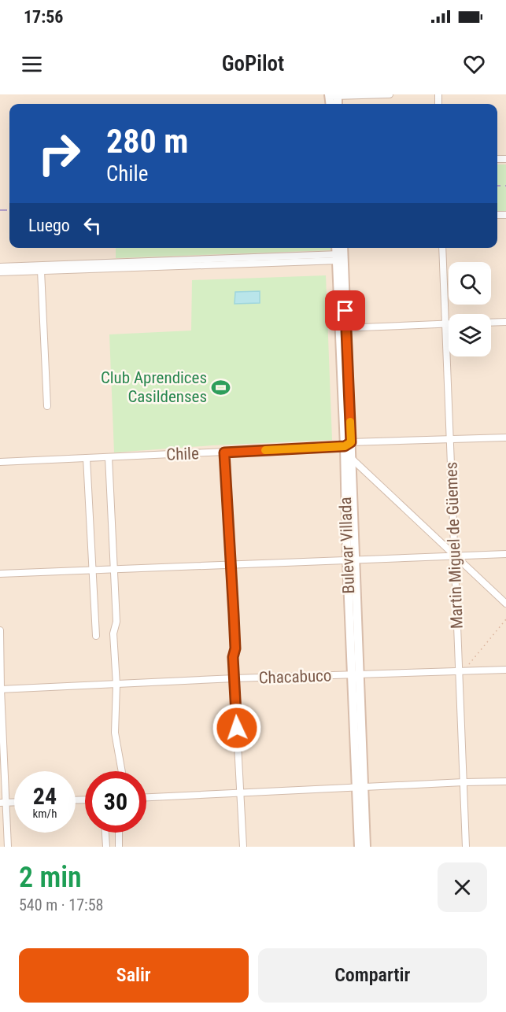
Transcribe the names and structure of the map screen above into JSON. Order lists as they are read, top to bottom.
{
  "streets": {
    "main road": ["Bulevar Villada"],
    "street": ["Chile", "Martin Miguel de Güemes", "Chacabuco"]
  },
  "crossings": [
    ["Chile", "Bulevar Villada"],
    ["Chile", "Martin Miguel de Güemes"],
    ["Bulevar Villada", "Chacabuco"],
    ["Martin Miguel de Güemes", "Chacabuco"]
  ],
  "places": {
    "sports": ["Club Aprendices Casildenses"]
  },
  "page": {
    "status": "17:56",
    "header": "GoPilot",
    "turn": ["280 m", "Chile"],
    "then": "Luego",
    "speed": "24 km/h",
    "limit": "30",
    "heading": ["2 min", "540 m · 17:58"],
    "buttons": ["Salir", "Compartir"]
  }
}
